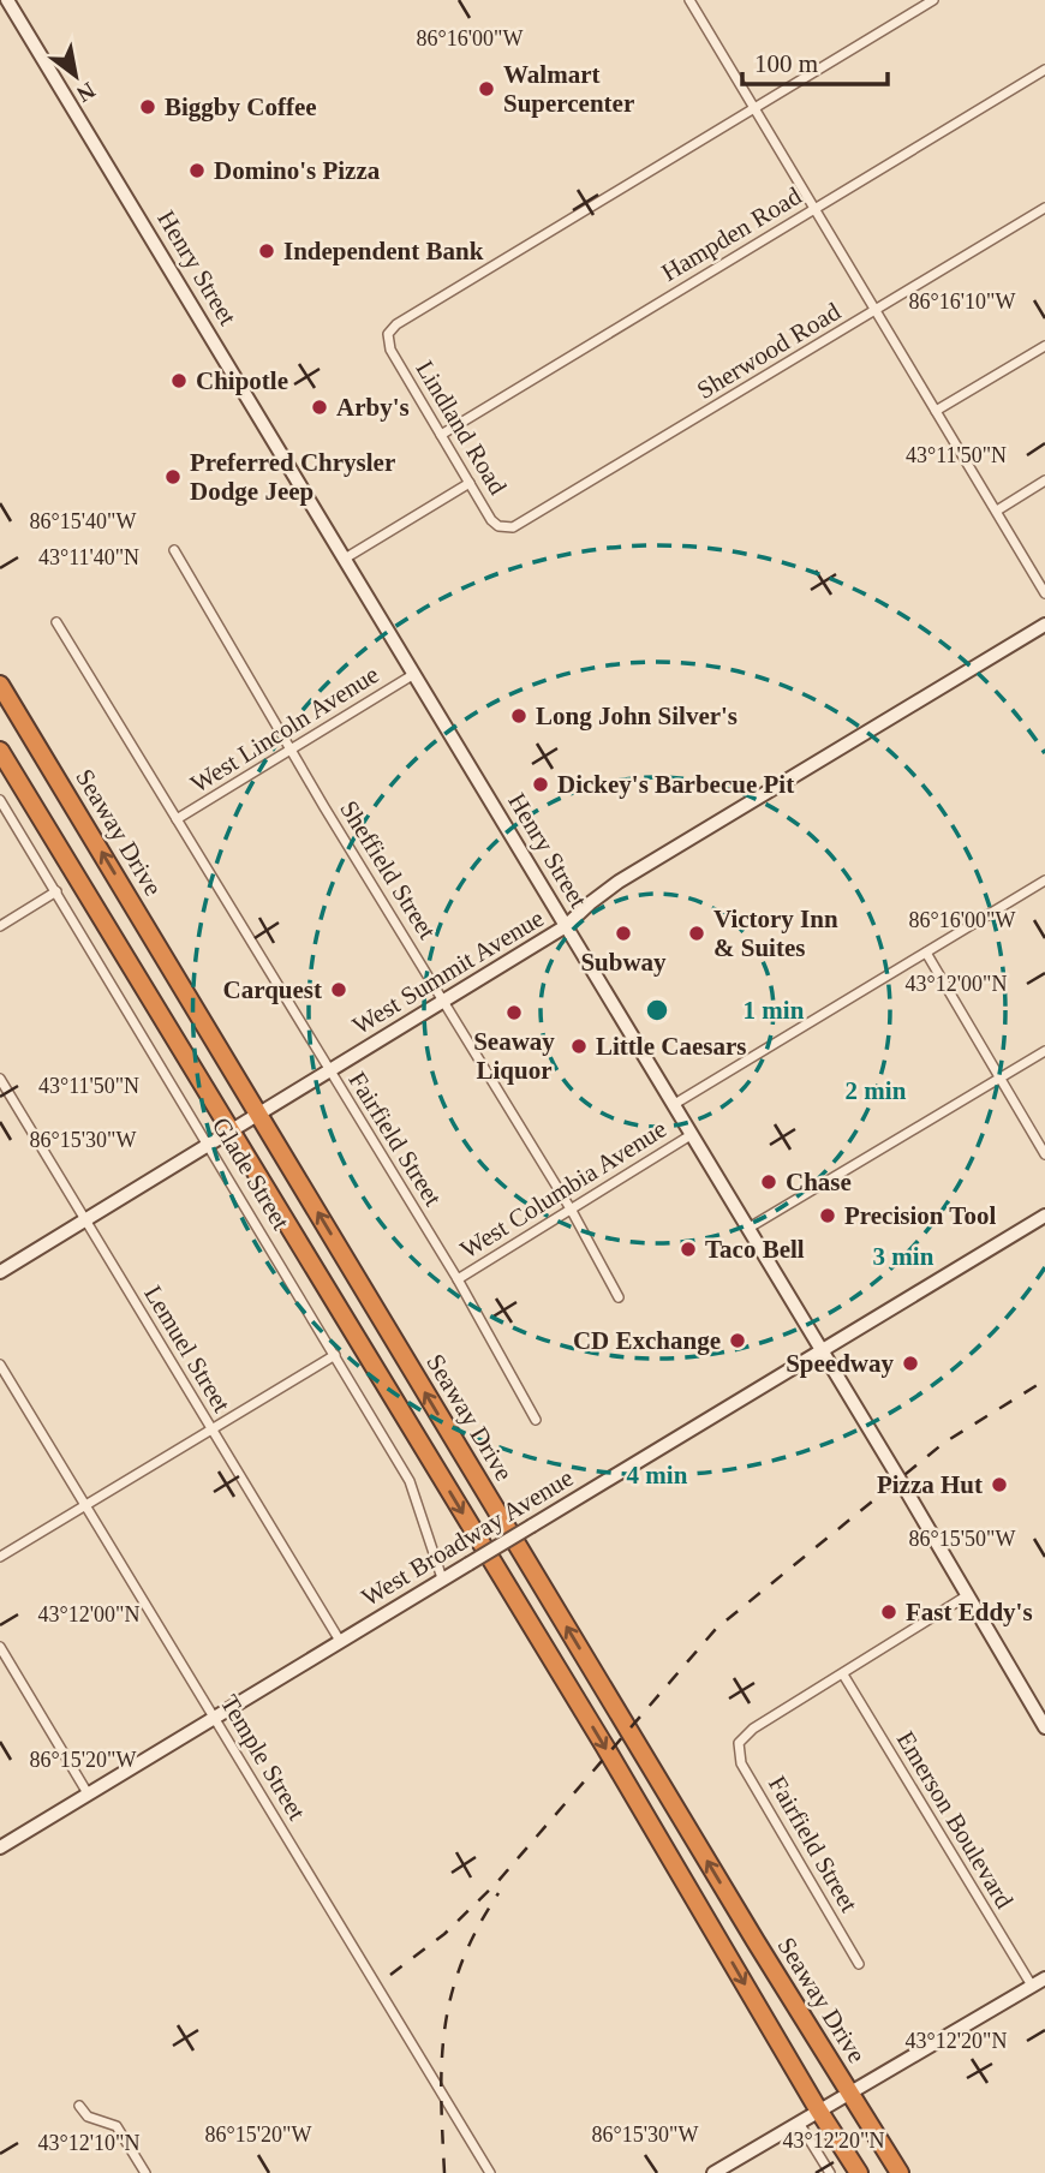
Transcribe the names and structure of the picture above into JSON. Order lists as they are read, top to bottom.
{
  "streets": {
    "highway": ["Seaway Drive"],
    "street": [
      "Hampden Road",
      "Henry Street",
      "Sherwood Road",
      "Lindland Road",
      "West Lincoln Avenue",
      "Sheffield Street",
      "West Summit Avenue",
      "Fairfield Street",
      "Glade Street",
      "West Columbia Avenue",
      "Lemuel Street",
      "West Broadway Avenue",
      "Temple Street",
      "Emerson Boulevard"
    ]
  },
  "crossings": [
    ["Hampden Road", "Lindland Road"],
    ["Henry Street", "West Lincoln Avenue"],
    ["Henry Street", "West Summit Avenue"],
    ["Henry Street", "West Columbia Avenue"],
    ["Henry Street", "West Broadway Avenue"],
    ["Sherwood Road", "Lindland Road"],
    ["West Lincoln Avenue", "Sheffield Street"],
    ["West Lincoln Avenue", "Fairfield Street"],
    ["Seaway Drive", "West Summit Avenue"],
    ["Sheffield Street", "West Summit Avenue"],
    ["Sheffield Street", "West Columbia Avenue"],
    ["West Summit Avenue", "Fairfield Street"],
    ["West Summit Avenue", "Glade Street"],
    ["West Summit Avenue", "Lemuel Street"],
    ["Fairfield Street", "West Columbia Avenue"],
    ["Fairfield Street", "Emerson Boulevard"],
    ["Glade Street", "West Broadway Avenue"],
    ["Lemuel Street", "West Broadway Avenue"],
    ["West Broadway Avenue", "Temple Street"]
  ],
  "places": [
    "Walmart Supercenter",
    "Biggby Coffee",
    "Domino's Pizza",
    "Independent Bank",
    "Chipotle",
    "Arby's",
    "Preferred Chrysler Dodge Jeep",
    "Long John Silver's",
    "Dickey's Barbecue Pit",
    "Subway",
    "Victory Inn & Suites",
    "Carquest",
    "Seaway Liquor",
    "Little Caesars",
    "Chase",
    "Precision Tool",
    "Taco Bell",
    "CD Exchange",
    "Speedway",
    "Pizza Hut",
    "Fast Eddy's"
  ],
  "scale_bar": "100 m",
  "north": "bottom right",
  "coordinates": [
    "86°16'00\"W",
    "86°16'10\"W",
    "43°11'50\"N",
    "86°15'40\"W",
    "43°11'40\"N",
    "43°12'00\"N",
    "86°15'30\"W",
    "86°15'50\"W",
    "86°15'20\"W",
    "43°12'20\"N",
    "43°12'10\"N"
  ],
  "rings": [
    "1 min",
    "2 min",
    "3 min",
    "4 min"
  ]
}
